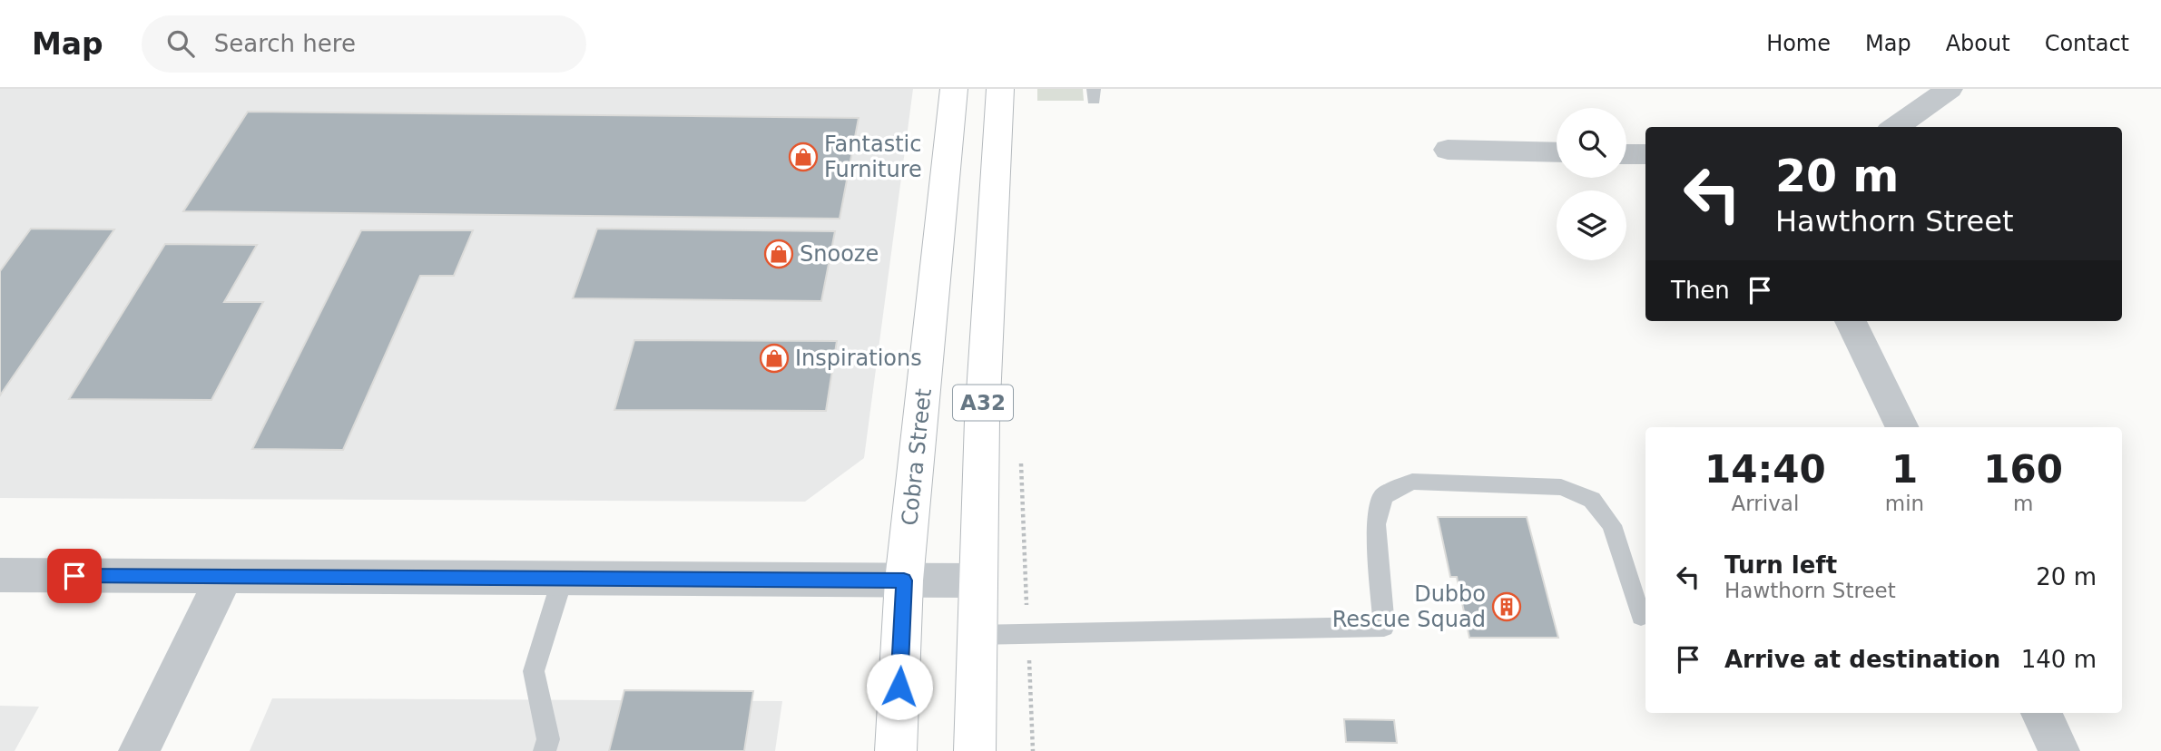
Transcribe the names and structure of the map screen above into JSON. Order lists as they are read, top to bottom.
{
  "streets": {
    "highway": ["A32", "Cobra Street"]
  },
  "places": {
    "shop": ["Fantastic Furniture", "Snooze", "Inspirations"],
    "building": ["Dubbo Rescue Squad"]
  },
  "page": {
    "header": "Map",
    "search": "Search here",
    "nav": [
      "Home",
      "Map",
      "About",
      "Contact"
    ],
    "turn": ["20 m", "Hawthorn Street"],
    "then": "Then",
    "eta": [
      "14:40",
      "Arrival",
      "1",
      "min",
      "160",
      "m"
    ],
    "list": [
      {
        "name": "Turn left",
        "note": "Hawthorn Street",
        "value": "20 m"
      },
      {
        "name": "Arrive at destination",
        "value": "140 m"
      }
    ]
  }
}
